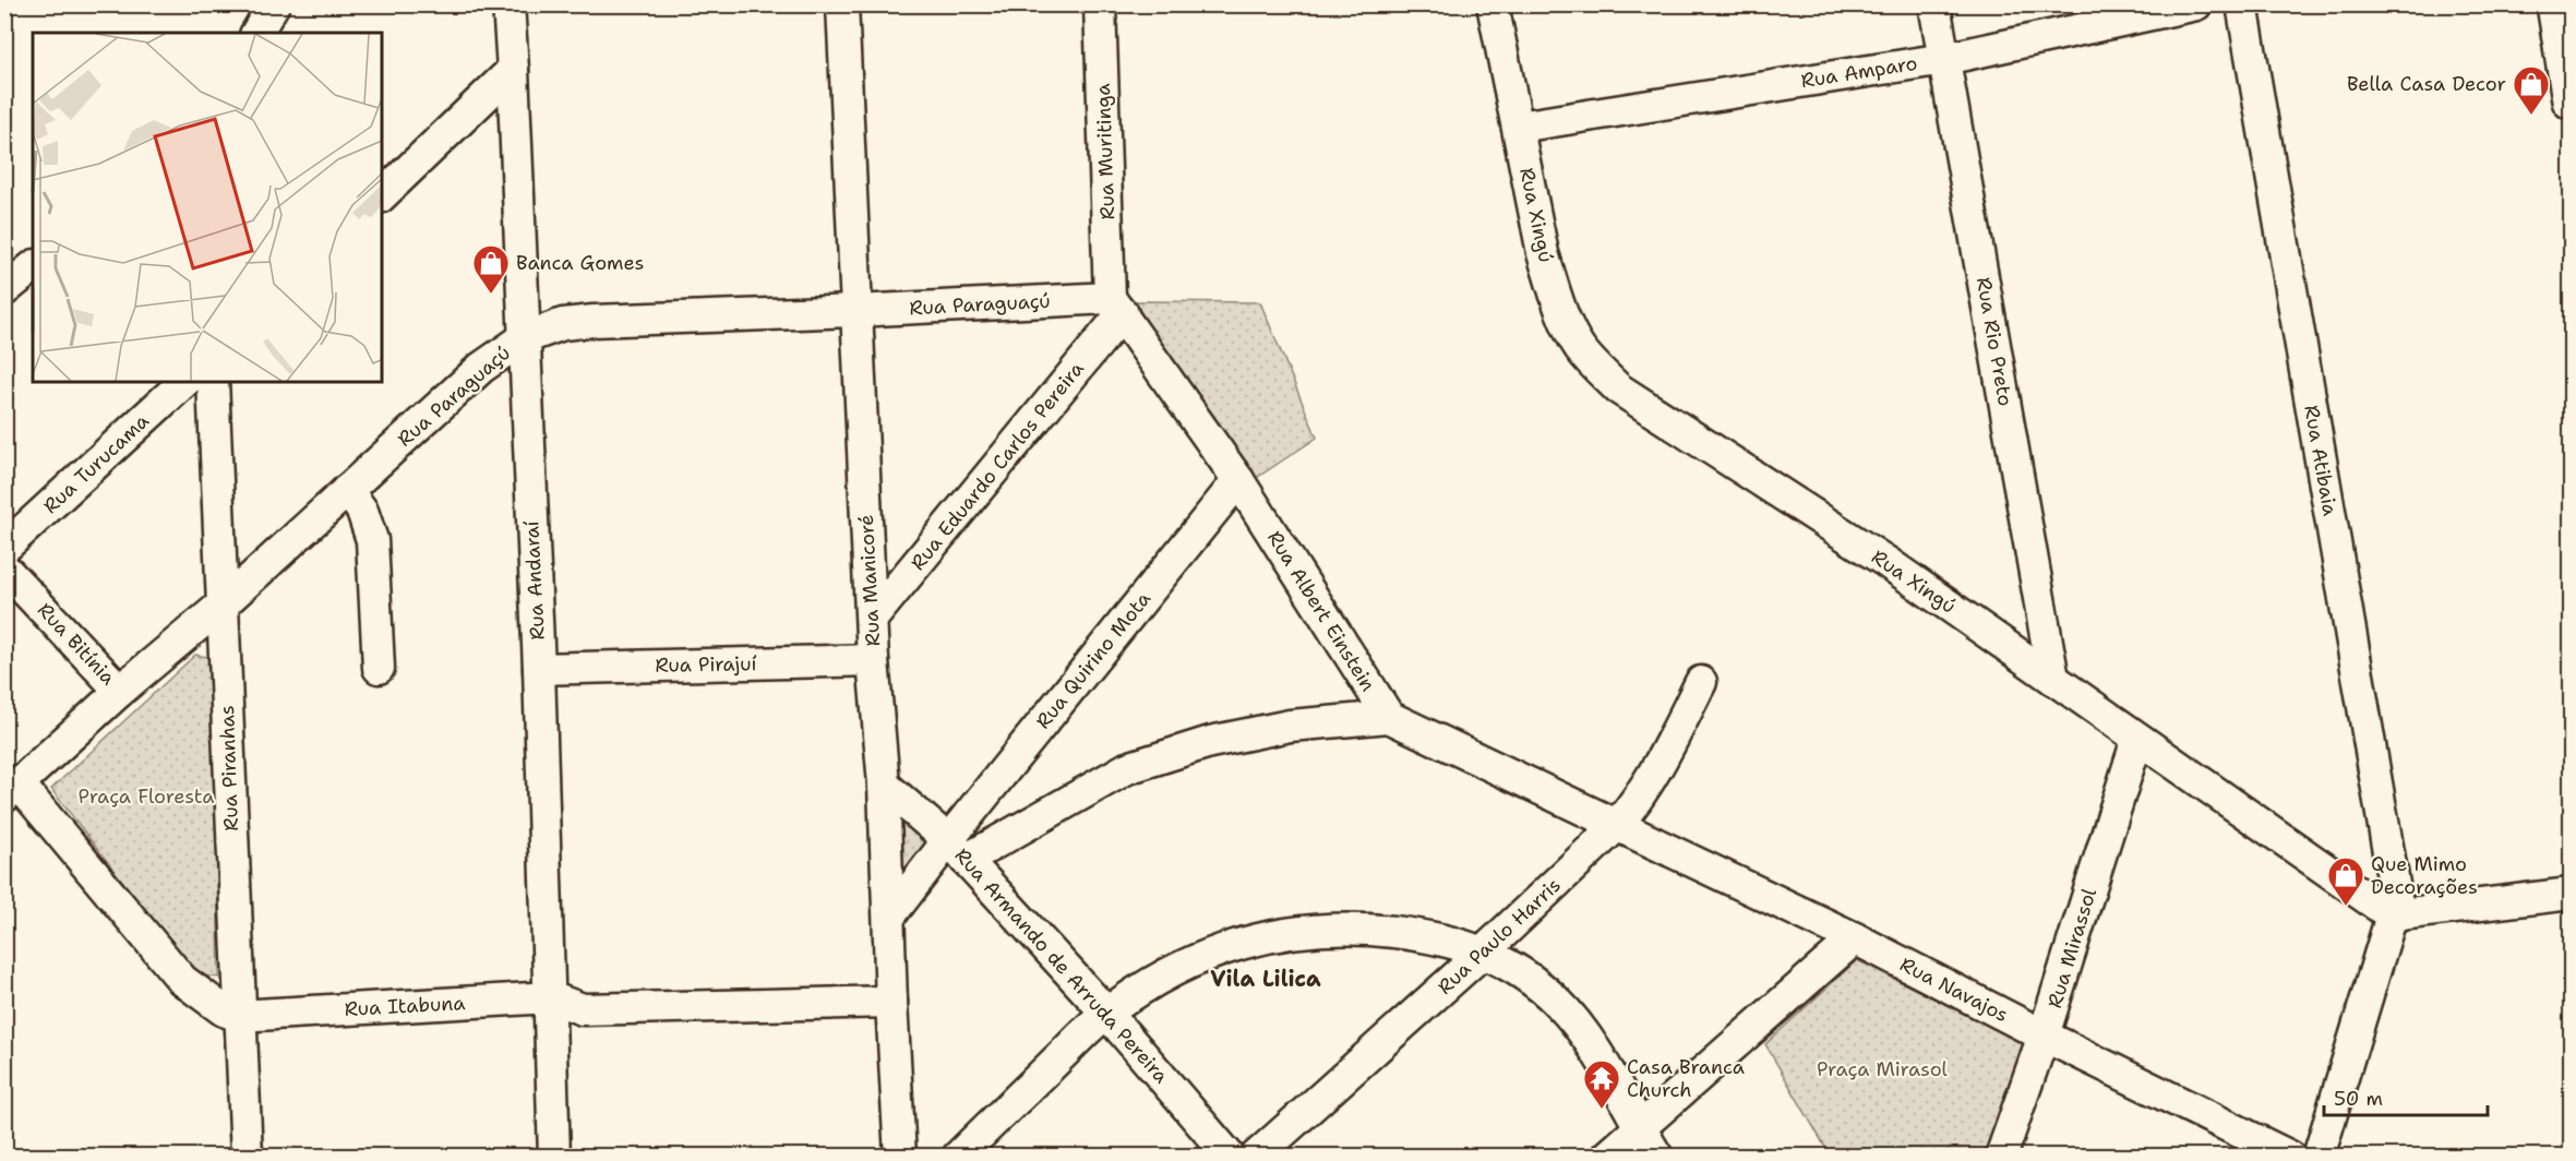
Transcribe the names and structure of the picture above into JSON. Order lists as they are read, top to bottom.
{
  "streets": {
    "street": [
      "Rua Amparo",
      "Rua Muritinga",
      "Rua Xingú",
      "Rua Paraguaçú",
      "Rua Rio Preto",
      "Rua Atibaia",
      "Rua Turucama",
      "Rua Eduardo Carlos Pereira",
      "Rua Andaraí",
      "Rua Manicoré",
      "Rua Albert Einstein",
      "Rua Bitínia",
      "Rua Quirino Mota",
      "Rua Pirajuí",
      "Rua Piranhas",
      "Rua Paulo Harris",
      "Rua Mirassol",
      "Rua Armando de Arruda Pereira",
      "Rua Navajos",
      "Rua Itabuna"
    ]
  },
  "crossings": [
    ["Rua Amparo", "Rua Xingú"],
    ["Rua Amparo", "Rua Rio Preto"],
    ["Rua Muritinga", "Rua Paraguaçú"],
    ["Rua Muritinga", "Rua Eduardo Carlos Pereira"],
    ["Rua Muritinga", "Rua Albert Einstein"],
    ["Rua Xingú", "Rua Rio Preto"],
    ["Rua Xingú", "Rua Atibaia"],
    ["Rua Xingú", "Rua Mirassol"],
    ["Rua Paraguaçú", "Rua Eduardo Carlos Pereira"],
    ["Rua Paraguaçú", "Rua Andaraí"],
    ["Rua Paraguaçú", "Rua Manicoré"],
    ["Rua Paraguaçú", "Rua Albert Einstein"],
    ["Rua Paraguaçú", "Rua Bitínia"],
    ["Rua Paraguaçú", "Rua Piranhas"],
    ["Rua Eduardo Carlos Pereira", "Rua Manicoré"],
    ["Rua Eduardo Carlos Pereira", "Rua Albert Einstein"],
    ["Rua Andaraí", "Rua Pirajuí"],
    ["Rua Andaraí", "Rua Itabuna"],
    ["Rua Manicoré", "Rua Quirino Mota"],
    ["Rua Manicoré", "Rua Pirajuí"],
    ["Rua Manicoré", "Rua Armando de Arruda Pereira"],
    ["Rua Manicoré", "Rua Itabuna"],
    ["Rua Albert Einstein", "Rua Quirino Mota"],
    ["Rua Quirino Mota", "Rua Armando de Arruda Pereira"],
    ["Rua Piranhas", "Rua Itabuna"],
    ["Rua Paulo Harris", "Rua Navajos"],
    ["Rua Mirassol", "Rua Navajos"]
  ],
  "districts": ["Vila Lilica"],
  "parks": ["Praça Floresta", "Praça Mirasol"],
  "places": {
    "shop": ["Bella Casa Decor", "Banca Gomes", "Que Mimo Decorações"],
    "temple": ["Casa Branca Church"]
  },
  "scale_bar": "50 m"
}
